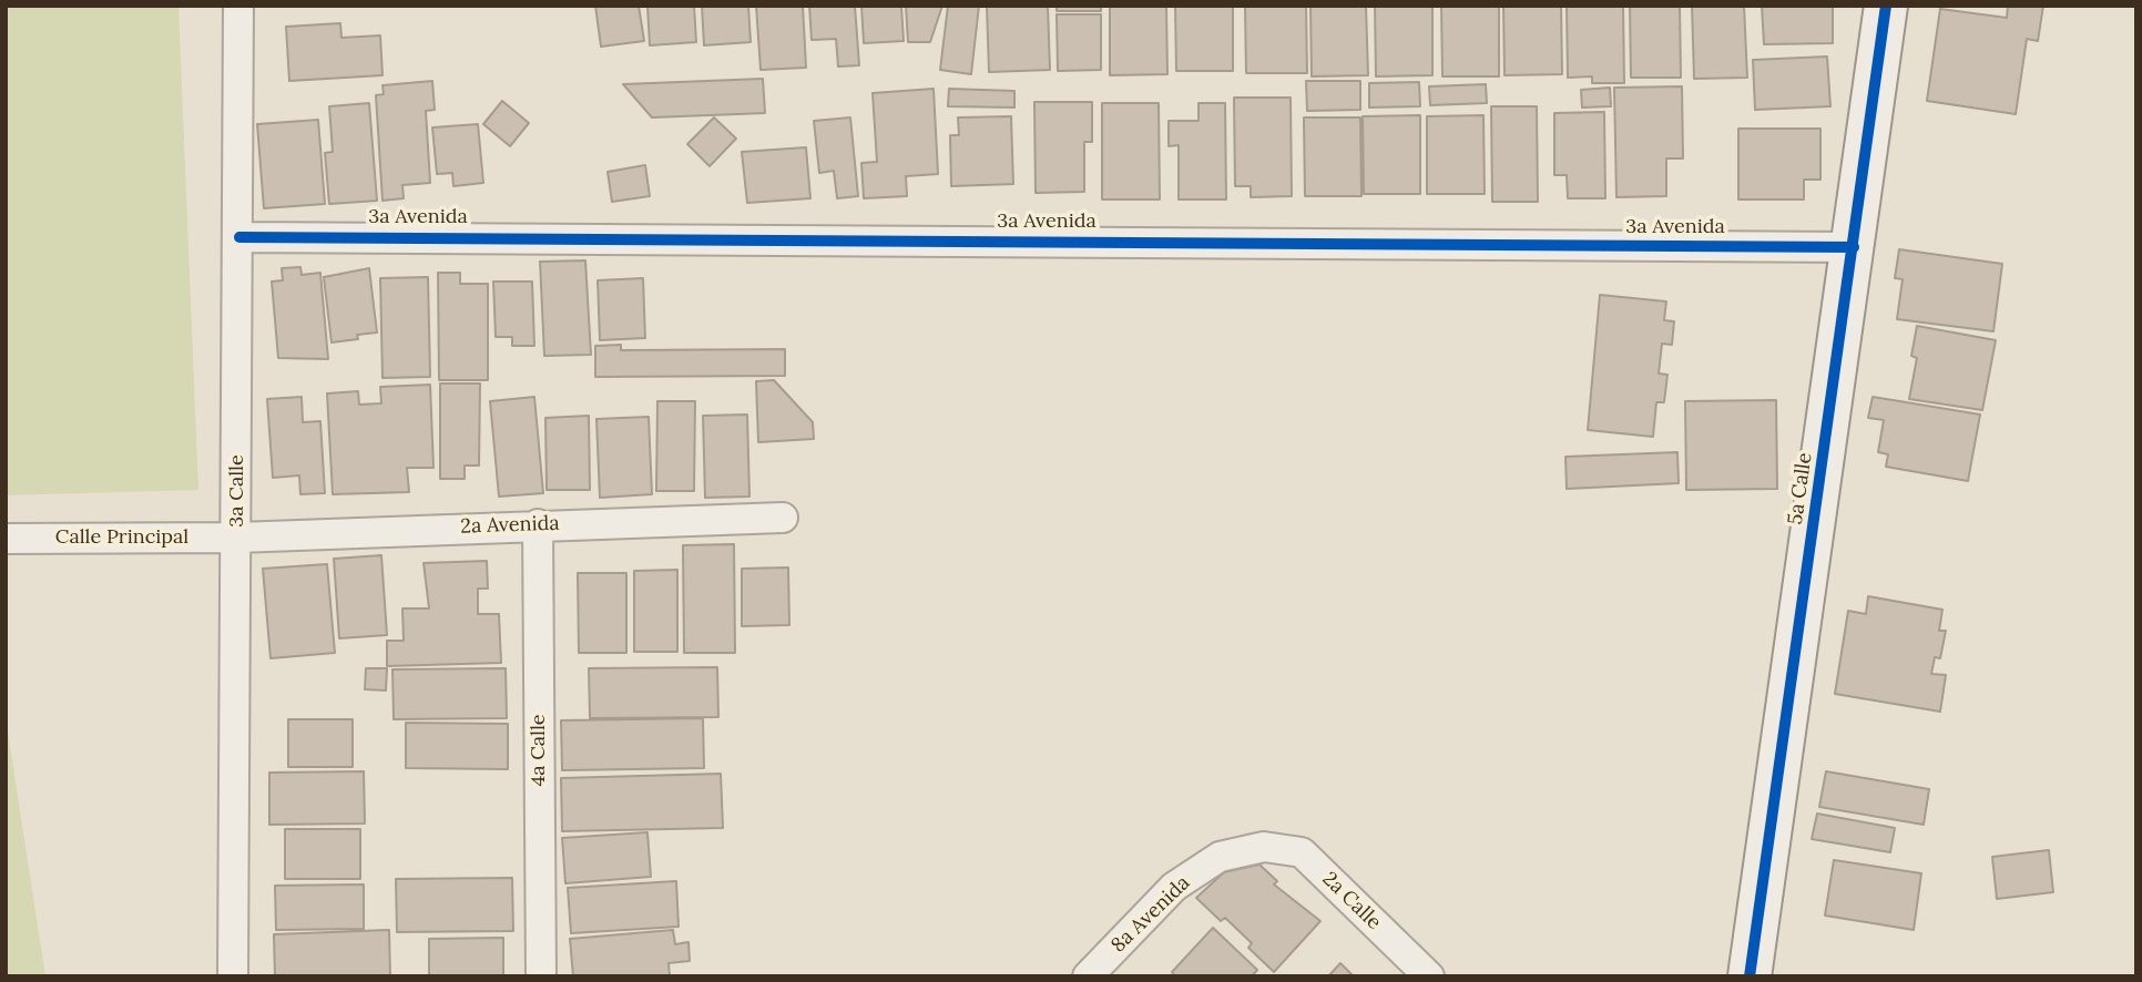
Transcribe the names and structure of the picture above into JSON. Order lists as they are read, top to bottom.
{
  "streets": {
    "street": [
      "3a Avenida",
      "5a Calle",
      "3a Calle",
      "2a Avenida",
      "Calle Principal",
      "4a Calle",
      "2a Calle",
      "8a Avenida"
    ]
  },
  "crossings": [
    ["3a Avenida", "5a Calle"],
    ["3a Avenida", "3a Calle"],
    ["3a Calle", "2a Avenida"],
    ["3a Calle", "Calle Principal"],
    ["2a Avenida", "Calle Principal"],
    ["2a Avenida", "4a Calle"],
    ["2a Calle", "8a Avenida"]
  ]
}
